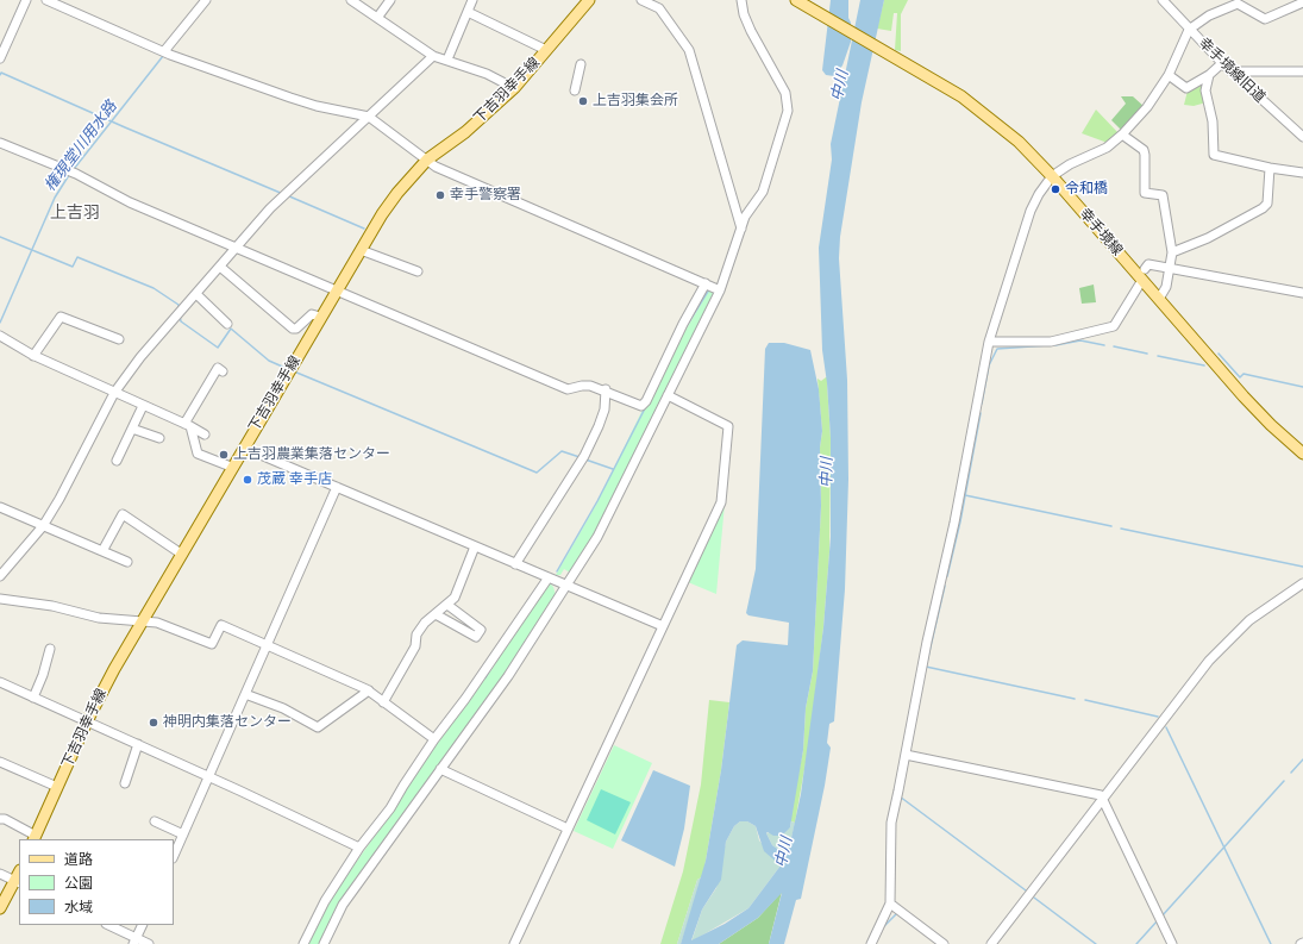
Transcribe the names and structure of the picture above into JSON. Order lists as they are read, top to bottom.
{
  "streets": {
    "main road": ["下吉羽幸手線", "幸手境線"],
    "street": ["幸手境線旧道"]
  },
  "districts": ["上吉羽"],
  "water": ["中川", "権現堂川用水路"],
  "places": [
    "上吉羽集会所",
    "令和橋",
    "幸手警察署",
    "上吉羽農業集落センター",
    "茂蔵 幸手店",
    "神明内集落センター"
  ],
  "legend": ["道路", "公園", "水域"]
}
